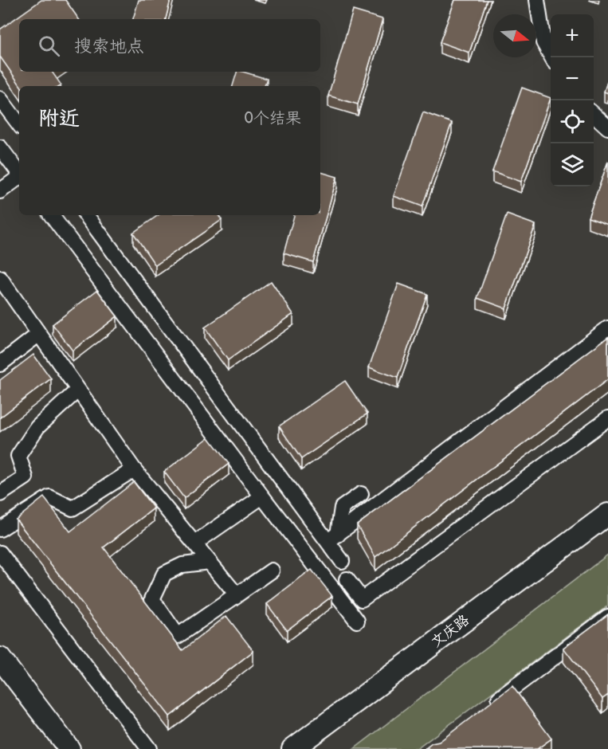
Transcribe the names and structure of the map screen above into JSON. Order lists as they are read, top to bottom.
{
  "streets": {
    "street": ["文庆路"]
  },
  "north": "right",
  "page": {
    "map_buttons": ["+", "−"],
    "search": "搜索地点",
    "heading": ["附近", "0个结果"]
  }
}
